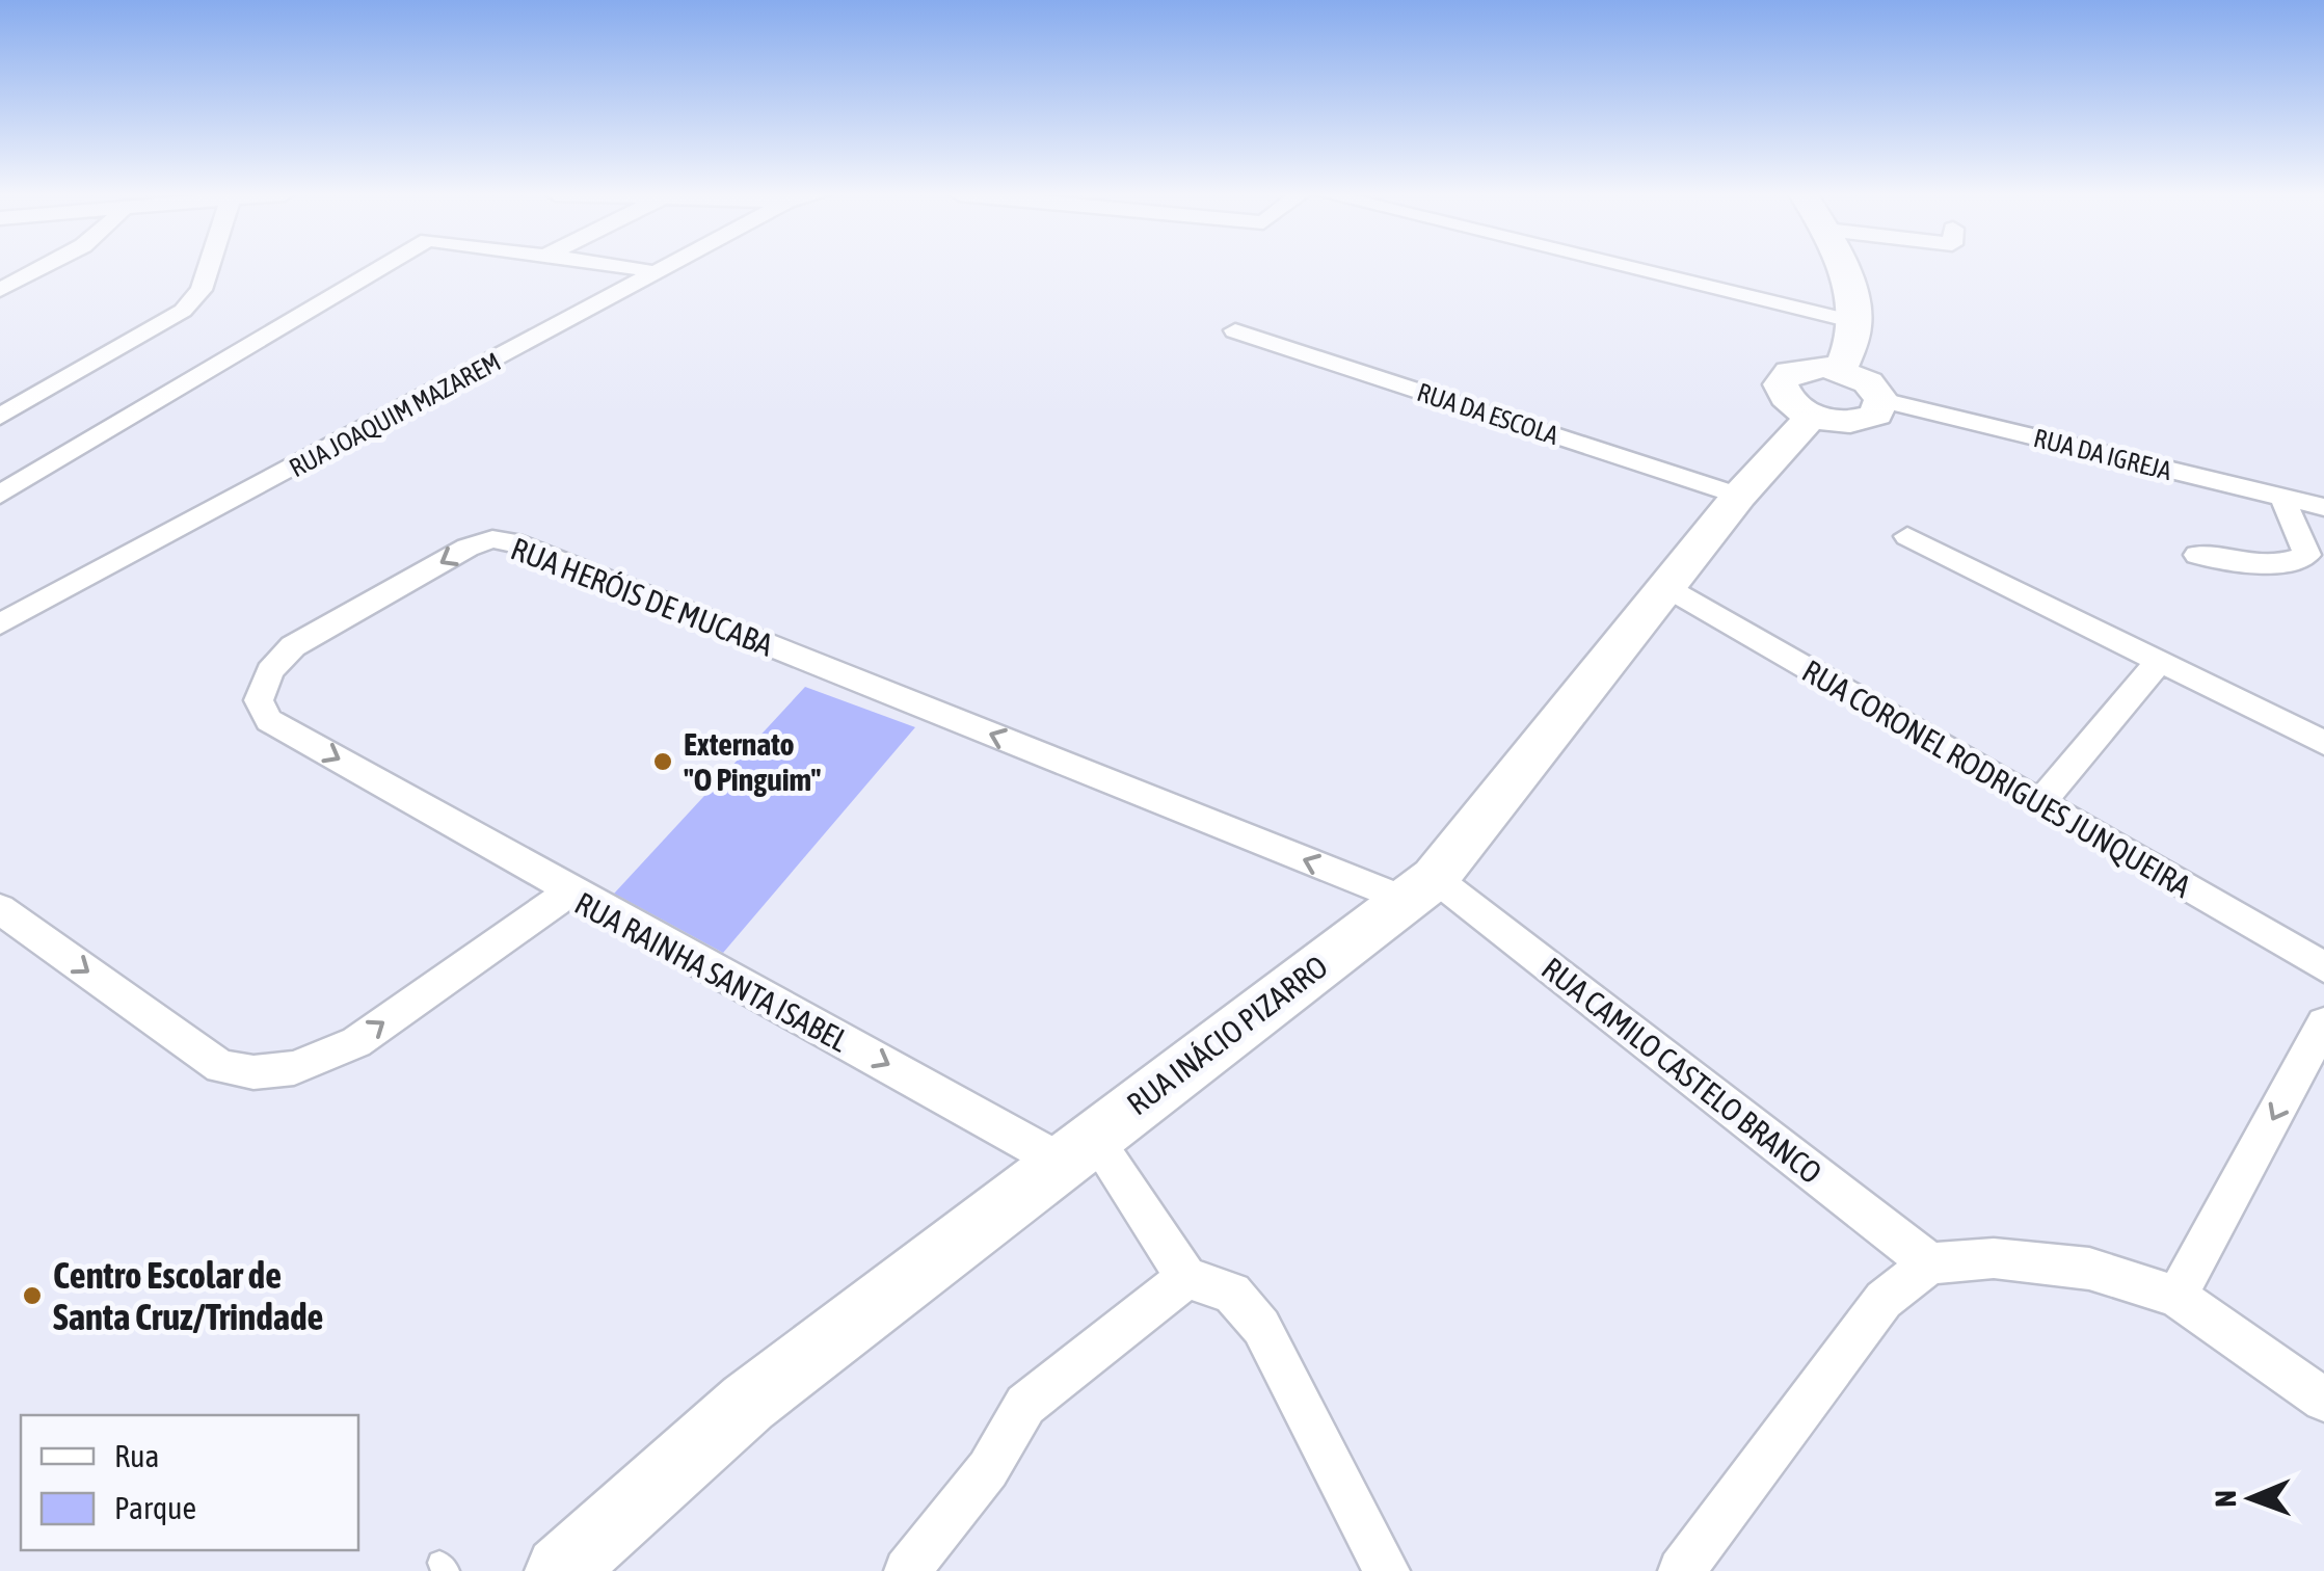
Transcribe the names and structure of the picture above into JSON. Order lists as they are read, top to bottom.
{
  "streets": {
    "main road": ["RUA INÁCIO PIZARRO"],
    "street": [
      "RUA DA ESCOLA",
      "RUA JOAQUIM MAZAREM",
      "RUA DA IGREJA",
      "RUA HERÓIS DE MUCABA",
      "RUA CORONEL RODRIGUES JUNQUEIRA",
      "RUA RAINHA SANTA ISABEL",
      "RUA CAMILO CASTELO BRANCO"
    ]
  },
  "crossings": [
    ["RUA DA ESCOLA", "RUA INÁCIO PIZARRO"],
    ["RUA HERÓIS DE MUCABA", "RUA RAINHA SANTA ISABEL"],
    ["RUA HERÓIS DE MUCABA", "RUA INÁCIO PIZARRO"],
    ["RUA HERÓIS DE MUCABA", "RUA CAMILO CASTELO BRANCO"],
    ["RUA CORONEL RODRIGUES JUNQUEIRA", "RUA INÁCIO PIZARRO"],
    ["RUA RAINHA SANTA ISABEL", "RUA INÁCIO PIZARRO"],
    ["RUA INÁCIO PIZARRO", "RUA CAMILO CASTELO BRANCO"]
  ],
  "one_way": ["RUA RAINHA SANTA ISABEL"],
  "places": ["Externato \"O Pinguim\"", "Centro Escolar de Santa Cruz/Trindade"],
  "legend": ["Rua", "Parque"],
  "north": "left"
}
